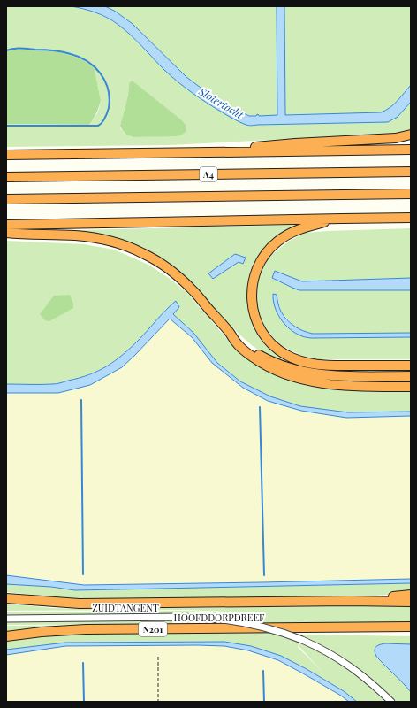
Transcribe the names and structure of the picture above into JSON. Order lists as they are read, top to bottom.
{
  "streets": {
    "highway": ["A4", "HOOFDDORPDREEF", "N201"],
    "lane": ["ZUIDTANGENT"]
  },
  "water": ["Slotertocht"]
}
